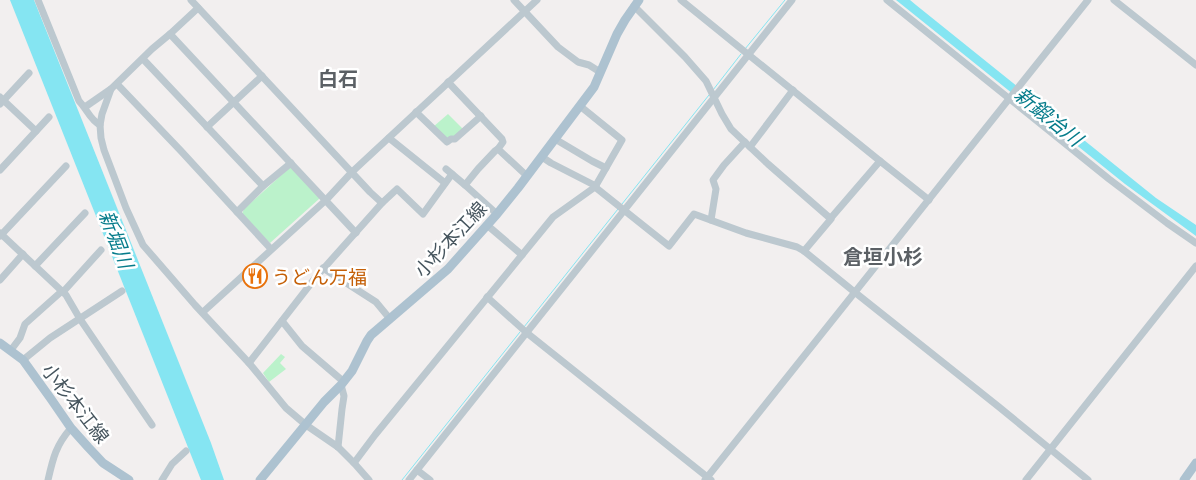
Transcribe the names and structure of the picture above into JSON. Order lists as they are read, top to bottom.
{
  "streets": {
    "main road": ["小杉本江線"]
  },
  "districts": ["白石", "倉垣小杉"],
  "water": ["新鍛冶川", "新堀川"],
  "places": {
    "restaurant": ["うどん万福"]
  }
}
